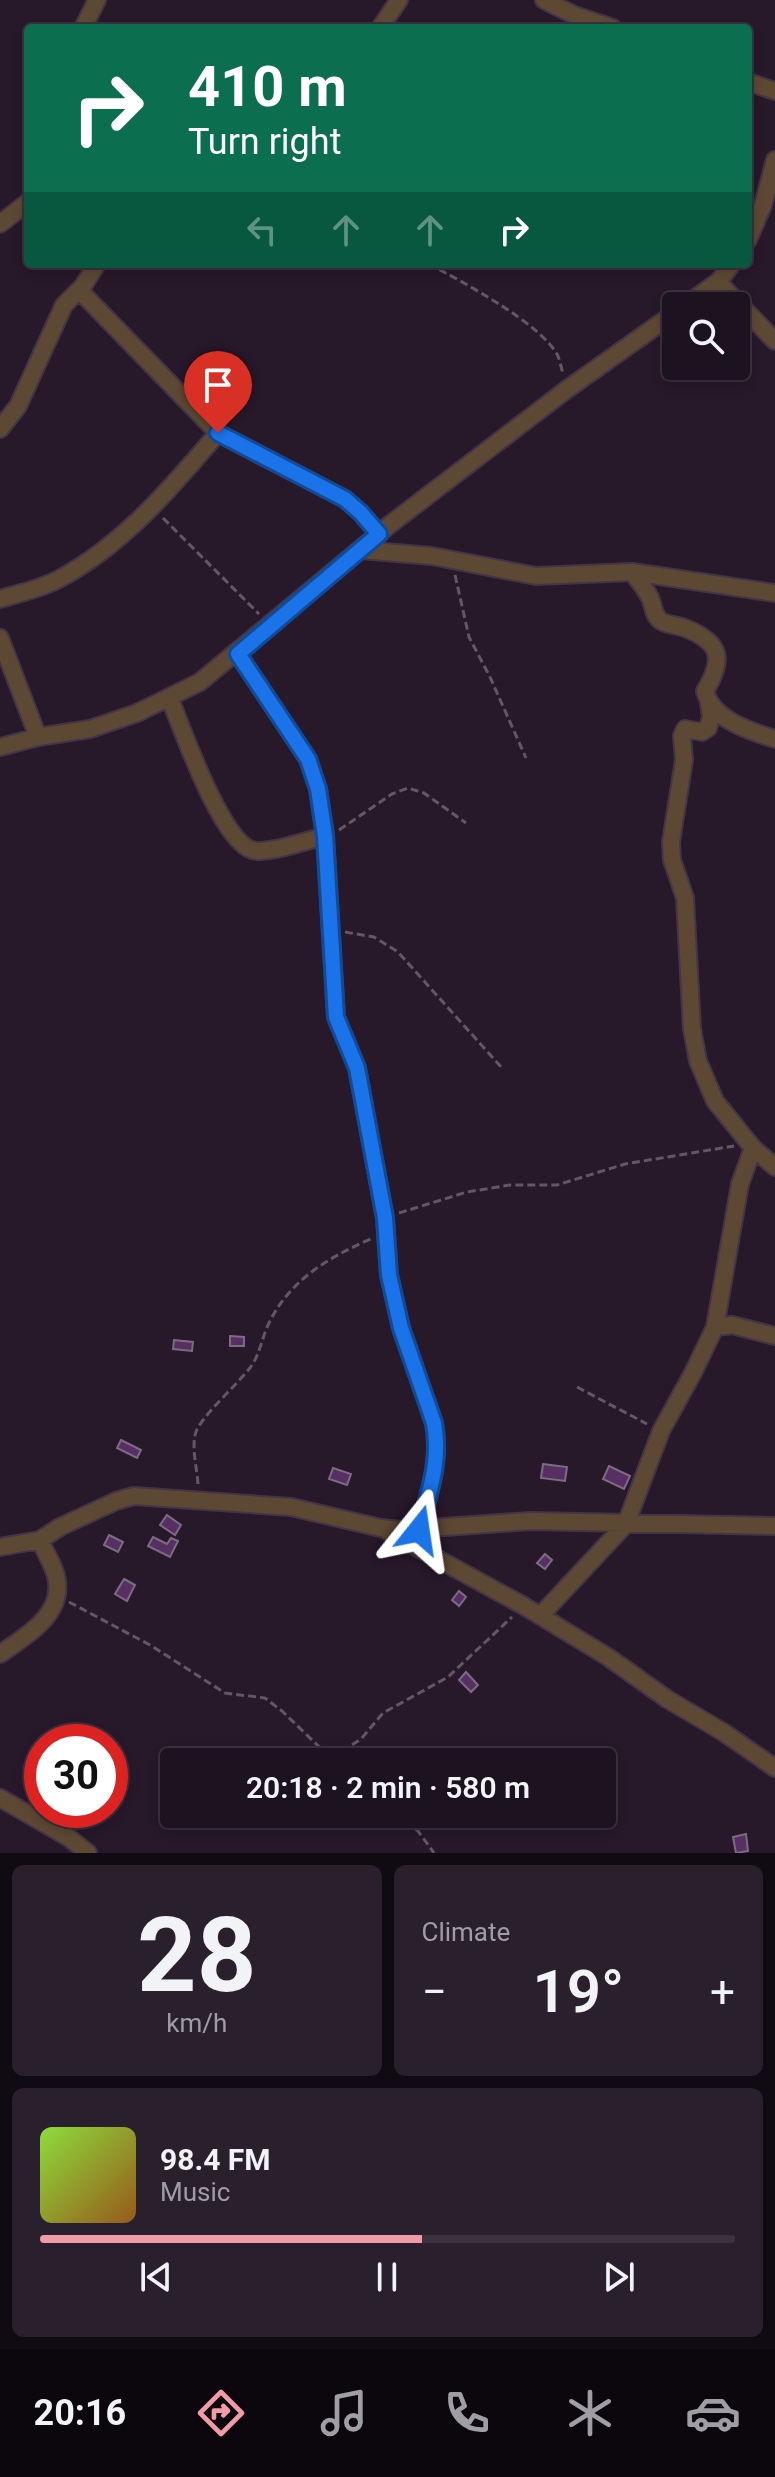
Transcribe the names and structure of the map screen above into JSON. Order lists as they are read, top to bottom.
{
  "page": {
    "turn": ["410 m", "Turn right"],
    "limit": "30",
    "trip": "20:18 · 2 min · 580 m",
    "tile": [
      ["28", "km/h"],
      "Climate"
    ],
    "heat": ["−", "19°", "+"],
    "song": ["98.4 FM", "Music"],
    "tabs": "20:16"
  }
}
